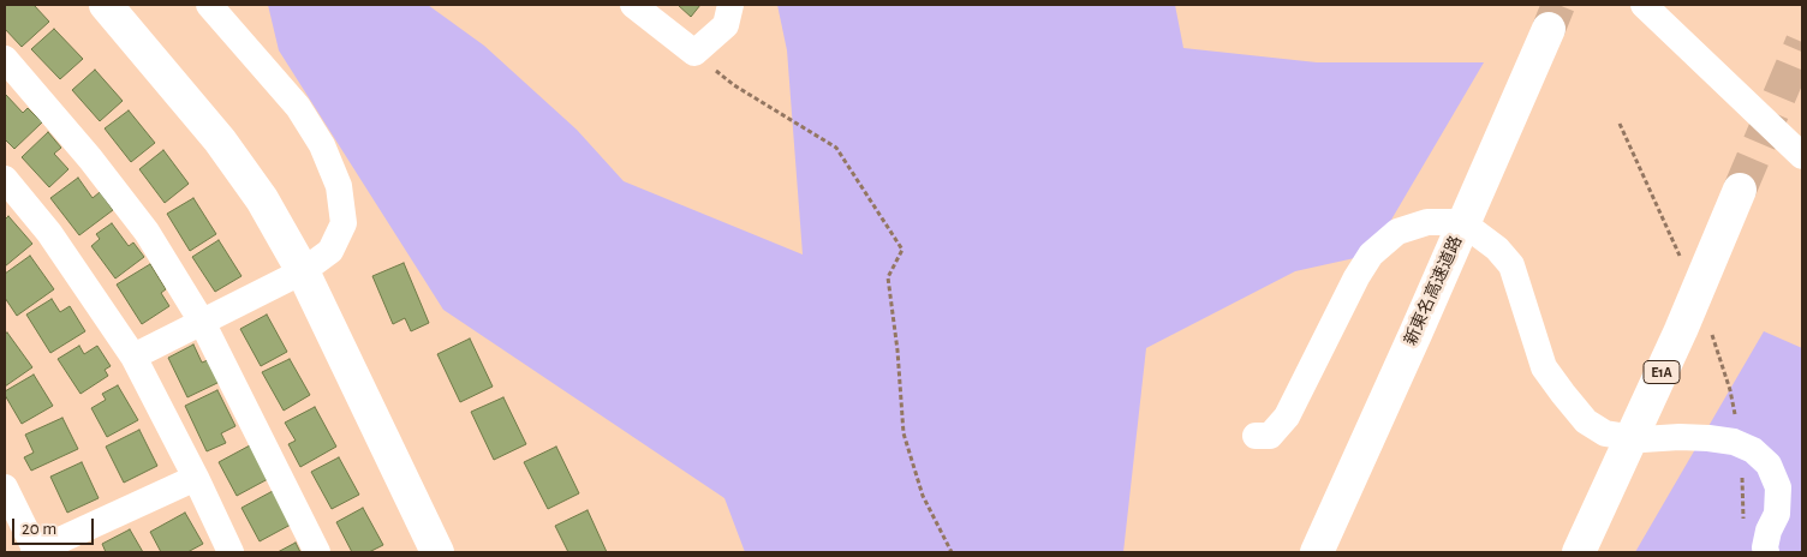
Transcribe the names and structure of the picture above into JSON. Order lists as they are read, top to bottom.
{
  "streets": {
    "main road": ["新東名高速道路", "E1A"]
  },
  "scale_bar": "20 m"
}
